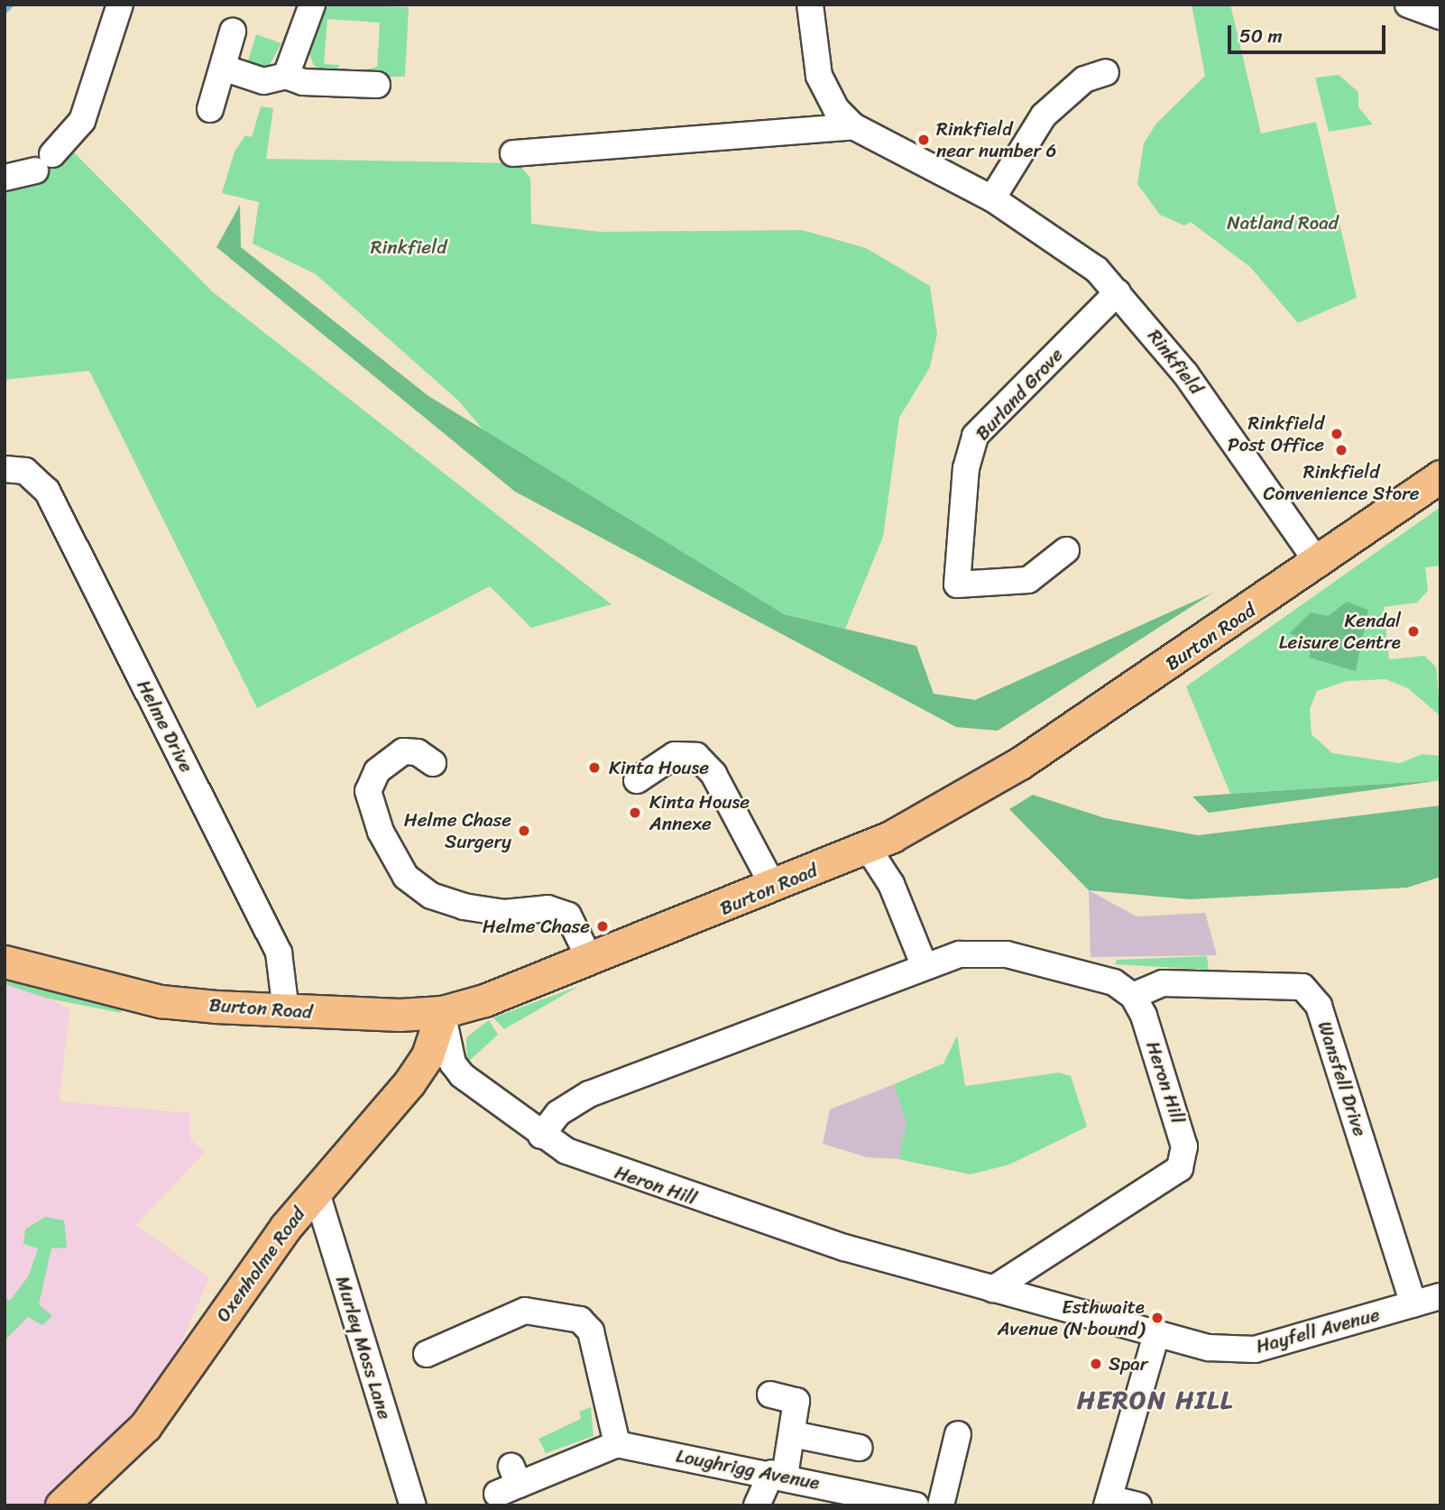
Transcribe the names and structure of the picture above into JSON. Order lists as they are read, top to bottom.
{
  "streets": {
    "main road": ["Burton Road", "Oxenholme Road"],
    "street": [
      "Rinkfield",
      "Burland Grove",
      "Helme Drive",
      "Wansfell Drive",
      "Heron Hill",
      "Hayfell Avenue",
      "Murley Moss Lane",
      "Loughrigg Avenue"
    ]
  },
  "crossings": [
    ["Rinkfield", "Burland Grove"],
    ["Rinkfield", "Burton Road"],
    ["Burton Road", "Helme Drive"],
    ["Burton Road", "Heron Hill"],
    ["Burton Road", "Oxenholme Road"],
    ["Wansfell Drive", "Heron Hill"],
    ["Wansfell Drive", "Hayfell Avenue"],
    ["Heron Hill", "Oxenholme Road"],
    ["Heron Hill", "Hayfell Avenue"],
    ["Oxenholme Road", "Murley Moss Lane"]
  ],
  "districts": ["HERON HILL"],
  "parks": ["Natland Road", "Rinkfield"],
  "places": [
    "Rinkfield near number 6",
    "Rinkfield Post Office",
    "Rinkfield Convenience Store",
    "Kendal Leisure Centre",
    "Kinta House",
    "Kinta House Annexe",
    "Helme Chase Surgery",
    "Helme Chase",
    "Esthwaite Avenue (N bound)",
    "Spar"
  ],
  "scale_bar": "50 m"
}
